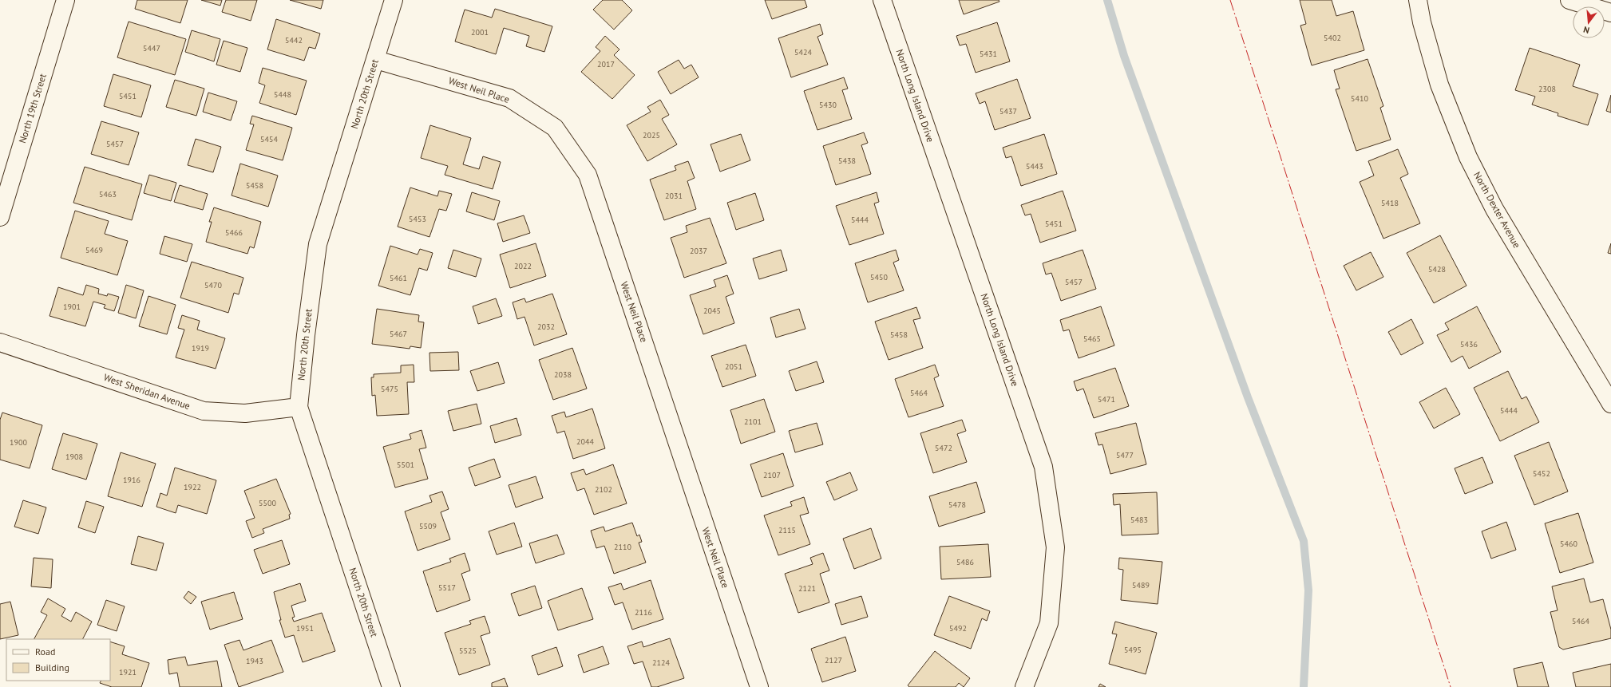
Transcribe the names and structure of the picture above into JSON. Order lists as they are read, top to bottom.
{
  "streets": {
    "street": [
      "West Neil Place",
      "North 20th Street",
      "North Long Island Drive",
      "North 19th Street",
      "North Dexter Avenue",
      "West Sheridan Avenue"
    ]
  },
  "crossings": [
    ["West Neil Place", "North 20th Street"],
    ["North 20th Street", "West Sheridan Avenue"]
  ],
  "house_numbers": [
    "2001",
    "5402",
    "5442",
    "5447",
    "5424",
    "5431",
    "2017",
    "2308",
    "5448",
    "5451",
    "5410",
    "5430",
    "5437",
    "2025",
    "5454",
    "5457",
    "5438",
    "5443",
    "5458",
    "5463",
    "2031",
    "5418",
    "5453",
    "5444",
    "5451",
    "5466",
    "5469",
    "2037",
    "2022",
    "5428",
    "5450",
    "5461",
    "5457",
    "5470",
    "1901",
    "2045",
    "2032",
    "5467",
    "5458",
    "5465",
    "5436",
    "1919",
    "2051",
    "2038",
    "5475",
    "5464",
    "5471",
    "5444",
    "2101",
    "2044",
    "1900",
    "5472",
    "5477",
    "1908",
    "5501",
    "5452",
    "2107",
    "1916",
    "1922",
    "2102",
    "5500",
    "5478",
    "5483",
    "5509",
    "2115",
    "5460",
    "2110",
    "5486",
    "5489",
    "5517",
    "2121",
    "2116",
    "5464",
    "1951",
    "5492",
    "5495",
    "5525",
    "2127",
    "1943",
    "2124",
    "1921"
  ],
  "legend": ["Road", "Building"],
  "north": "bottom"
}
